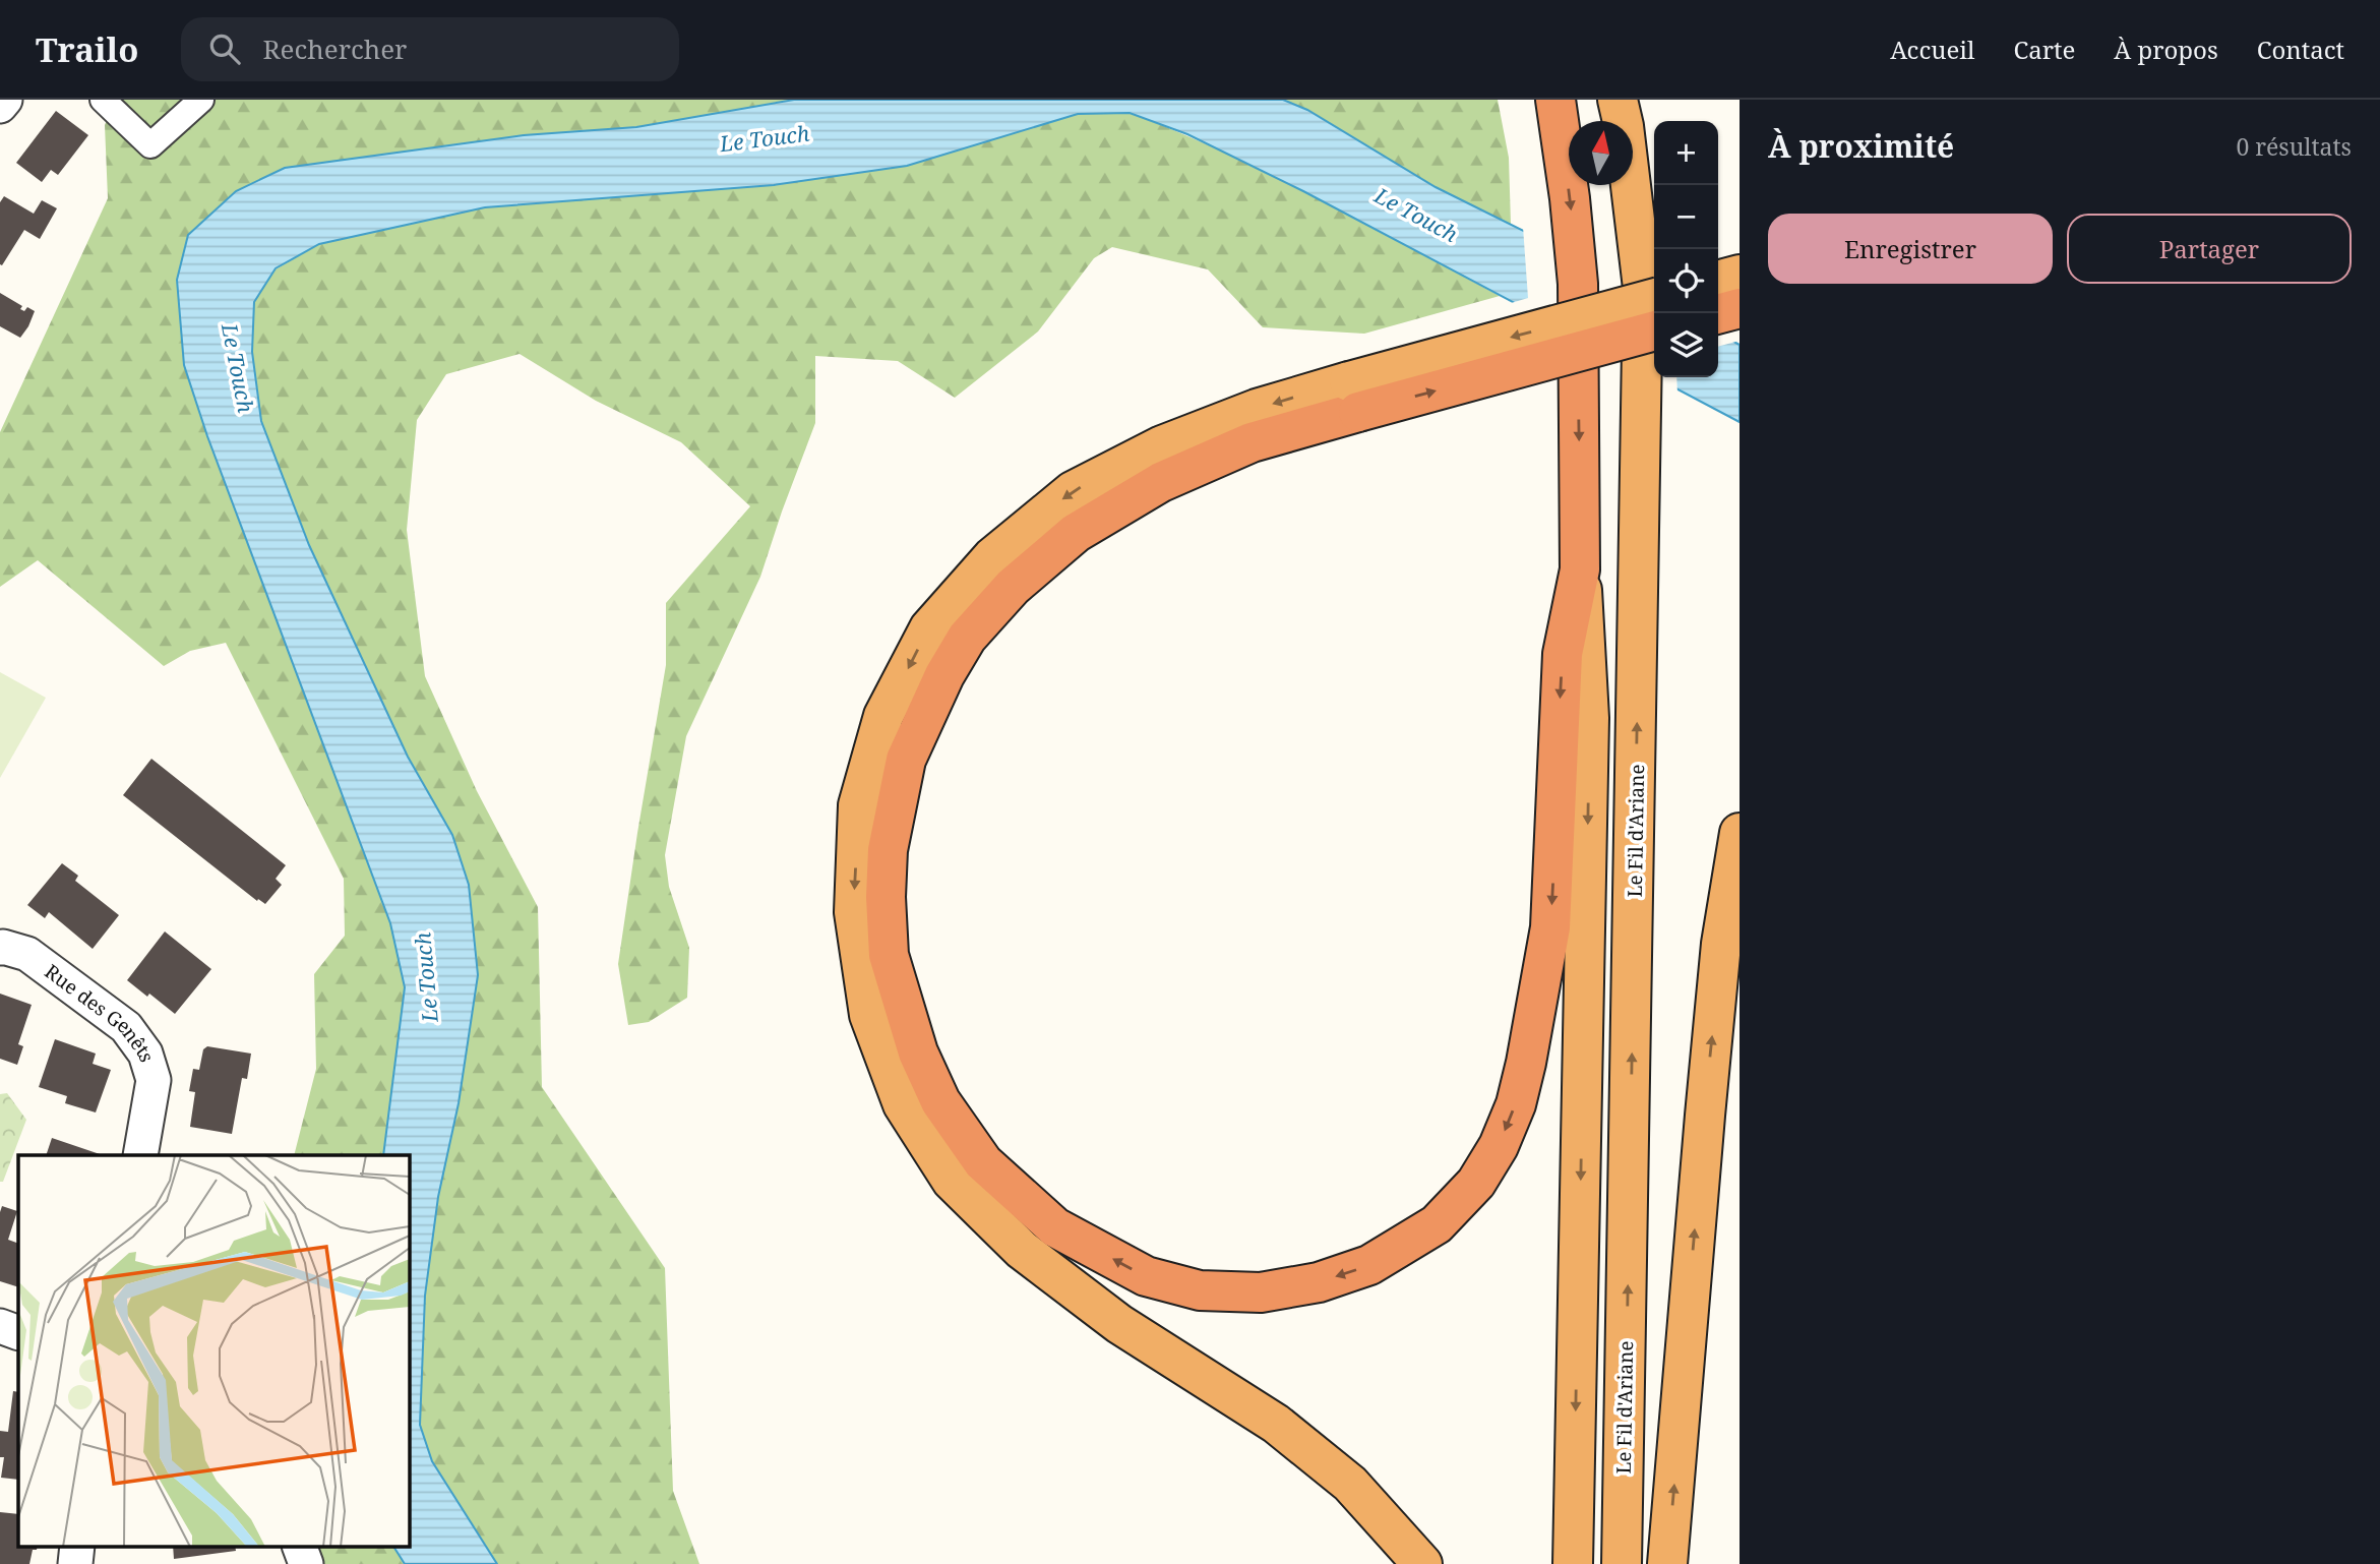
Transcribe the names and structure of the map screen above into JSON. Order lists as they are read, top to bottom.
{
  "streets": {
    "highway": ["Le Fil d'Ariane"],
    "street": ["Rue des Genêts"]
  },
  "water": ["Le Touch"],
  "north": "top",
  "page": {
    "header": "Trailo",
    "search": "Rechercher",
    "nav": [
      "Accueil",
      "Carte",
      "À propos",
      "Contact"
    ],
    "heading": ["À proximité", "0 résultats"],
    "map_buttons": ["+", "−"],
    "buttons": ["Enregistrer", "Partager"]
  }
}
